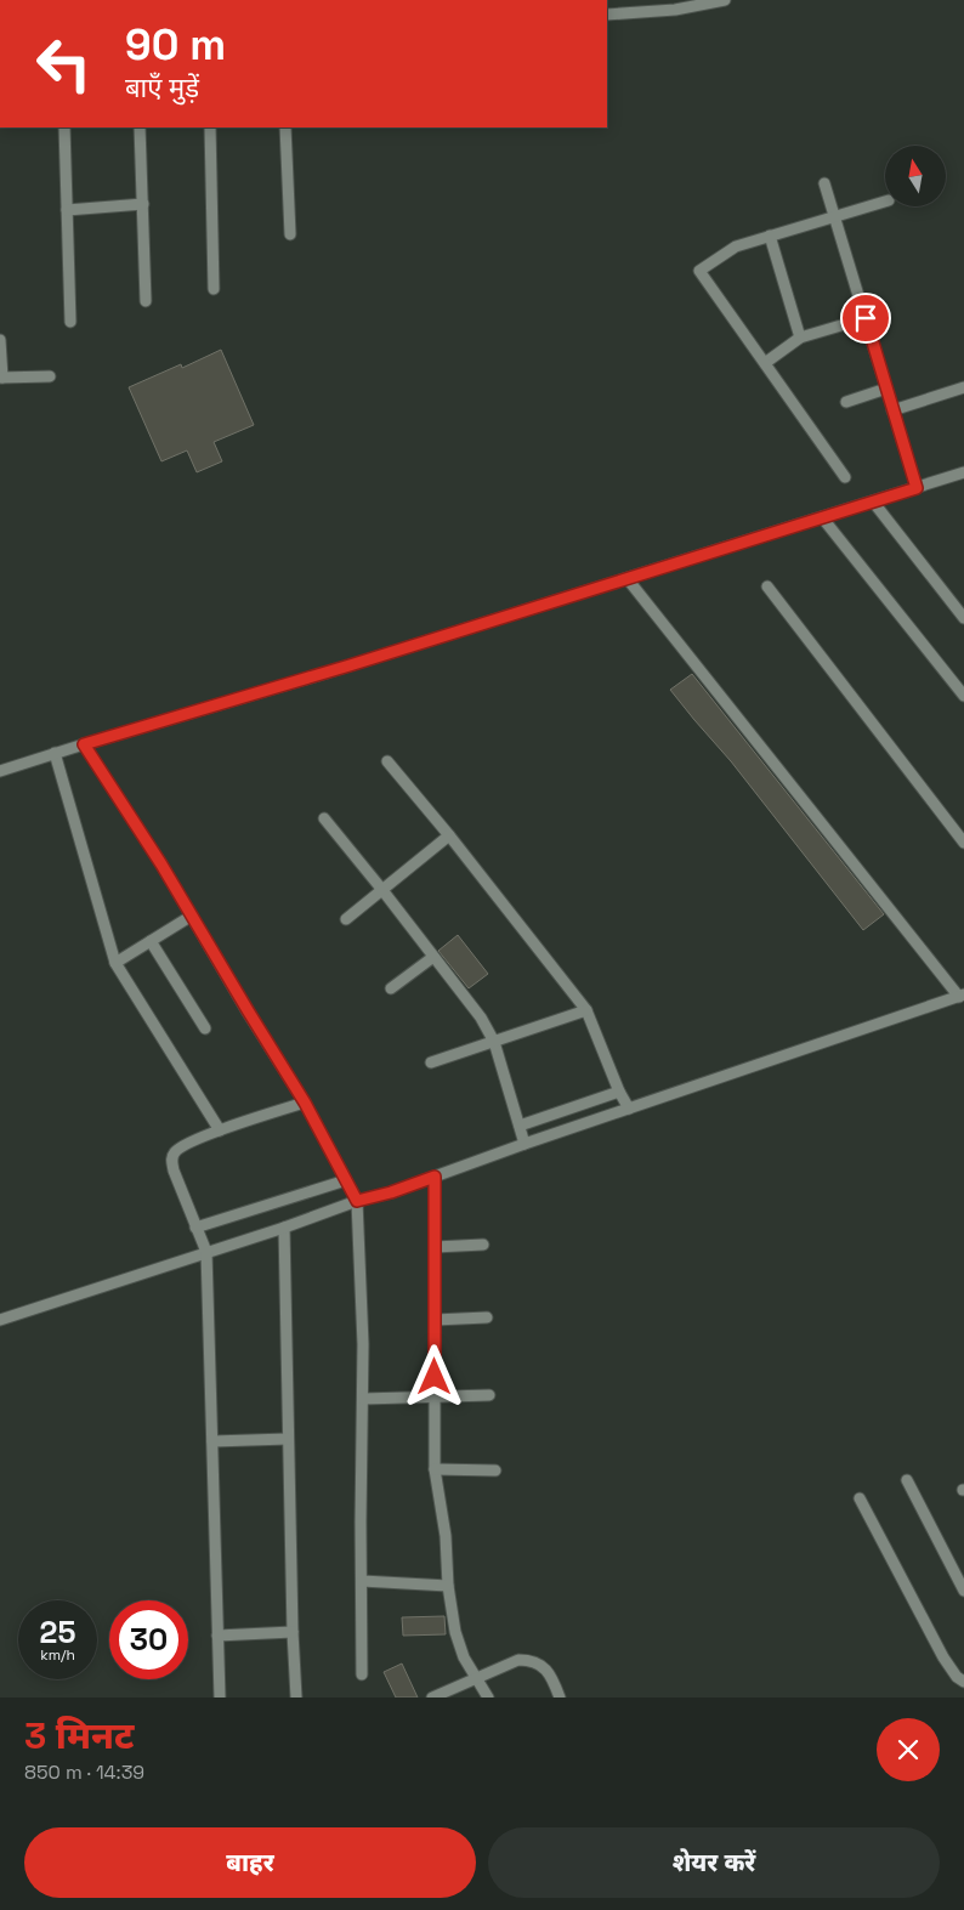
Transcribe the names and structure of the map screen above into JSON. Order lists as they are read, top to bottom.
{
  "north": "top",
  "page": {
    "turn": ["90 m", "बाएँ मुड़ें"],
    "speed": "25 km/h",
    "limit": "30",
    "heading": ["3 मिनट", "850 m · 14:39"],
    "buttons": ["बाहर", "शेयर करें"]
  }
}
